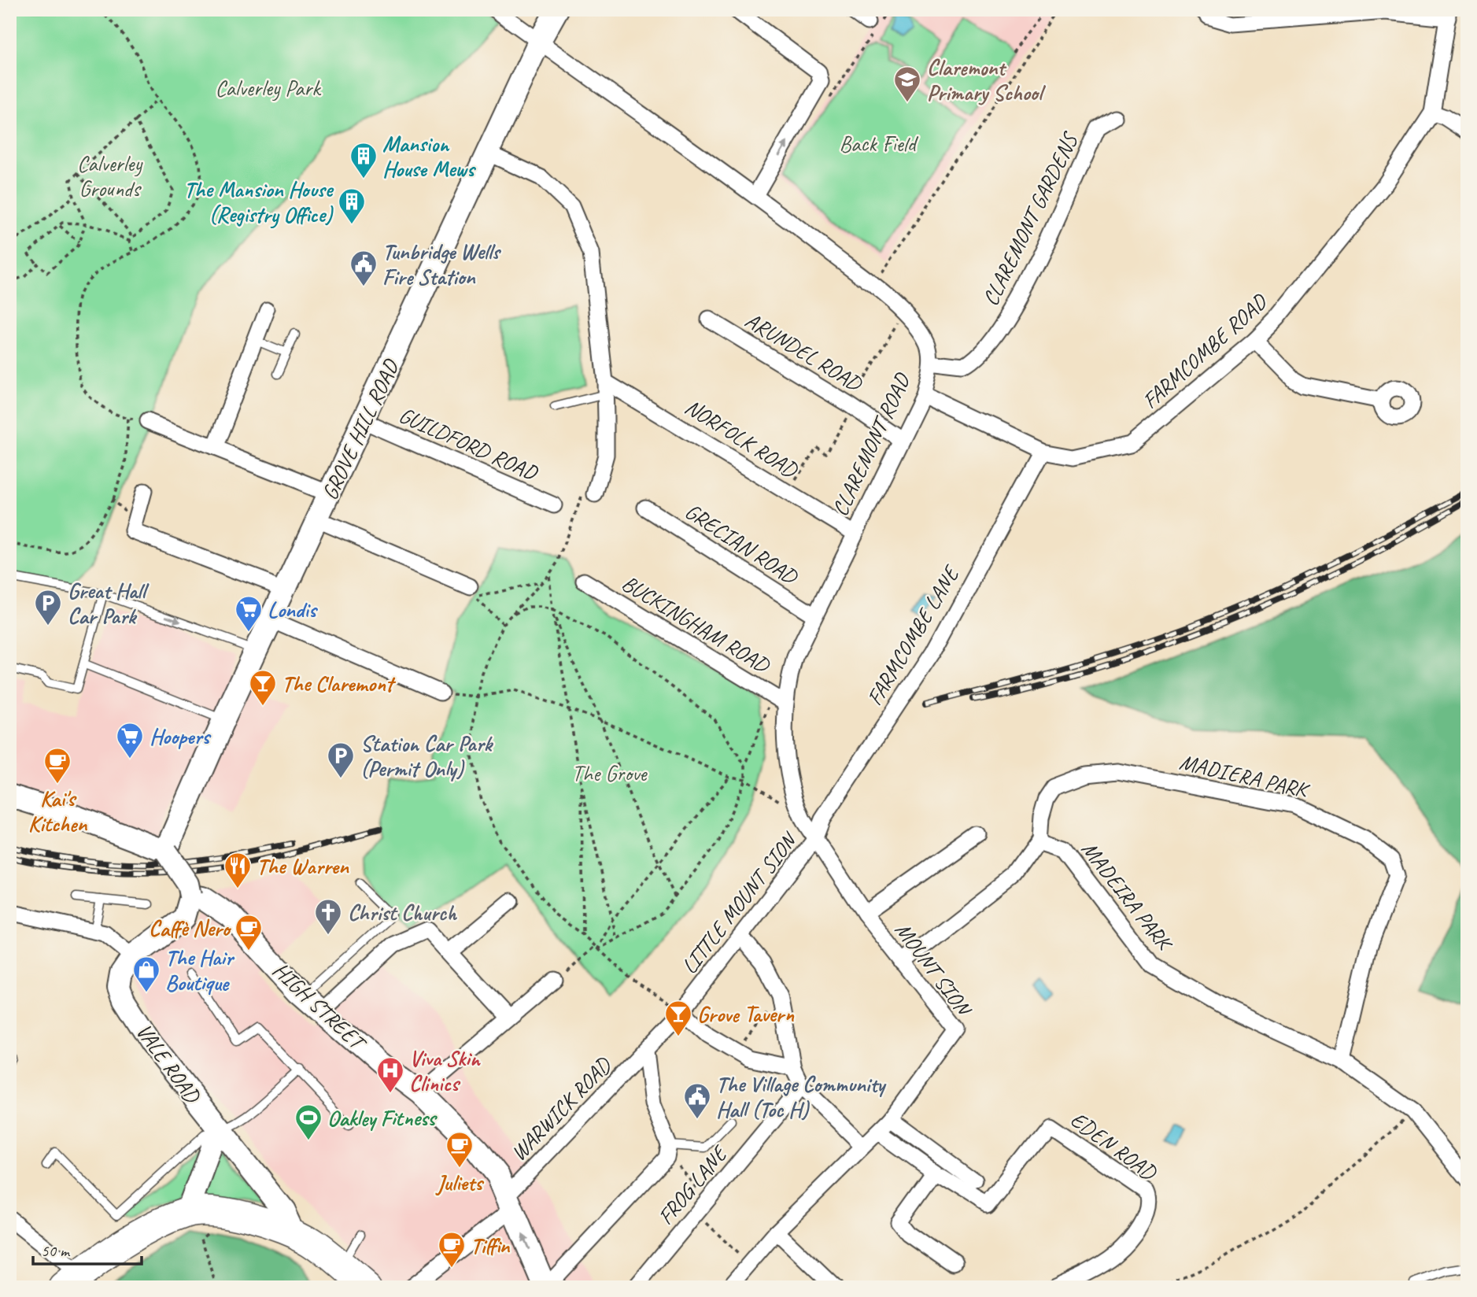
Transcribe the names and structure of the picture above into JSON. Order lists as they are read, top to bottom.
{
  "streets": {
    "main road": ["GROVE HILL ROAD", "HIGH STREET", "VALE ROAD"],
    "street": [
      "CLAREMONT GARDENS",
      "ARUNDEL ROAD",
      "FARMCOMBE ROAD",
      "NORFOLK ROAD",
      "GUILDFORD ROAD",
      "CLAREMONT ROAD",
      "GRECIAN ROAD",
      "BUCKINGHAM ROAD",
      "FARMCOMBE LANE",
      "MADIERA PARK",
      "MADEIRA PARK",
      "LITTLE MOUNT SION",
      "MOUNT SION",
      "WARWICK ROAD",
      "EDEN ROAD",
      "FROG LANE"
    ]
  },
  "crossings": [
    ["CLAREMONT GARDENS", "CLAREMONT ROAD"],
    ["ARUNDEL ROAD", "CLAREMONT ROAD"],
    ["FARMCOMBE ROAD", "CLAREMONT ROAD"],
    ["FARMCOMBE ROAD", "FARMCOMBE LANE"],
    ["GROVE HILL ROAD", "GUILDFORD ROAD"],
    ["GROVE HILL ROAD", "CLAREMONT ROAD"],
    ["NORFOLK ROAD", "CLAREMONT ROAD"],
    ["CLAREMONT ROAD", "GRECIAN ROAD"],
    ["CLAREMONT ROAD", "BUCKINGHAM ROAD"],
    ["CLAREMONT ROAD", "FARMCOMBE LANE"],
    ["CLAREMONT ROAD", "LITTLE MOUNT SION"],
    ["CLAREMONT ROAD", "MOUNT SION"],
    ["FARMCOMBE LANE", "LITTLE MOUNT SION"],
    ["FARMCOMBE LANE", "MOUNT SION"],
    ["MADIERA PARK", "MADEIRA PARK"],
    ["LITTLE MOUNT SION", "MOUNT SION"],
    ["LITTLE MOUNT SION", "WARWICK ROAD"],
    ["MOUNT SION", "EDEN ROAD"],
    ["HIGH STREET", "VALE ROAD"],
    ["HIGH STREET", "WARWICK ROAD"]
  ],
  "parks": [
    "Calverley Park",
    "Back Field",
    "Calverley Grounds",
    "The Grove"
  ],
  "places": {
    "school or university": ["Claremont Primary School"],
    "building": ["Mansion House Mews", "The Mansion House (Registry Office)"],
    "public building": ["Tunbridge Wells Fire Station", "The Village Community Hall (Toc H)"],
    "parking": ["Great Hall Car Park", "Station Car Park (Permit Only)"],
    "supermarket": ["Londis", "Hoopers"],
    "bar": ["The Claremont", "Grove Tavern"],
    "cafe": [
      "Kai's Kitchen",
      "Caffè Nero",
      "Juliets",
      "Tiffin"
    ],
    "restaurant": ["The Warren"],
    "church": ["Christ Church"],
    "shop": ["The Hair Boutique"],
    "hospital": ["Viva Skin Clinics"],
    "sports": ["Oakley Fitness"]
  },
  "scale_bar": "50 m"
}
